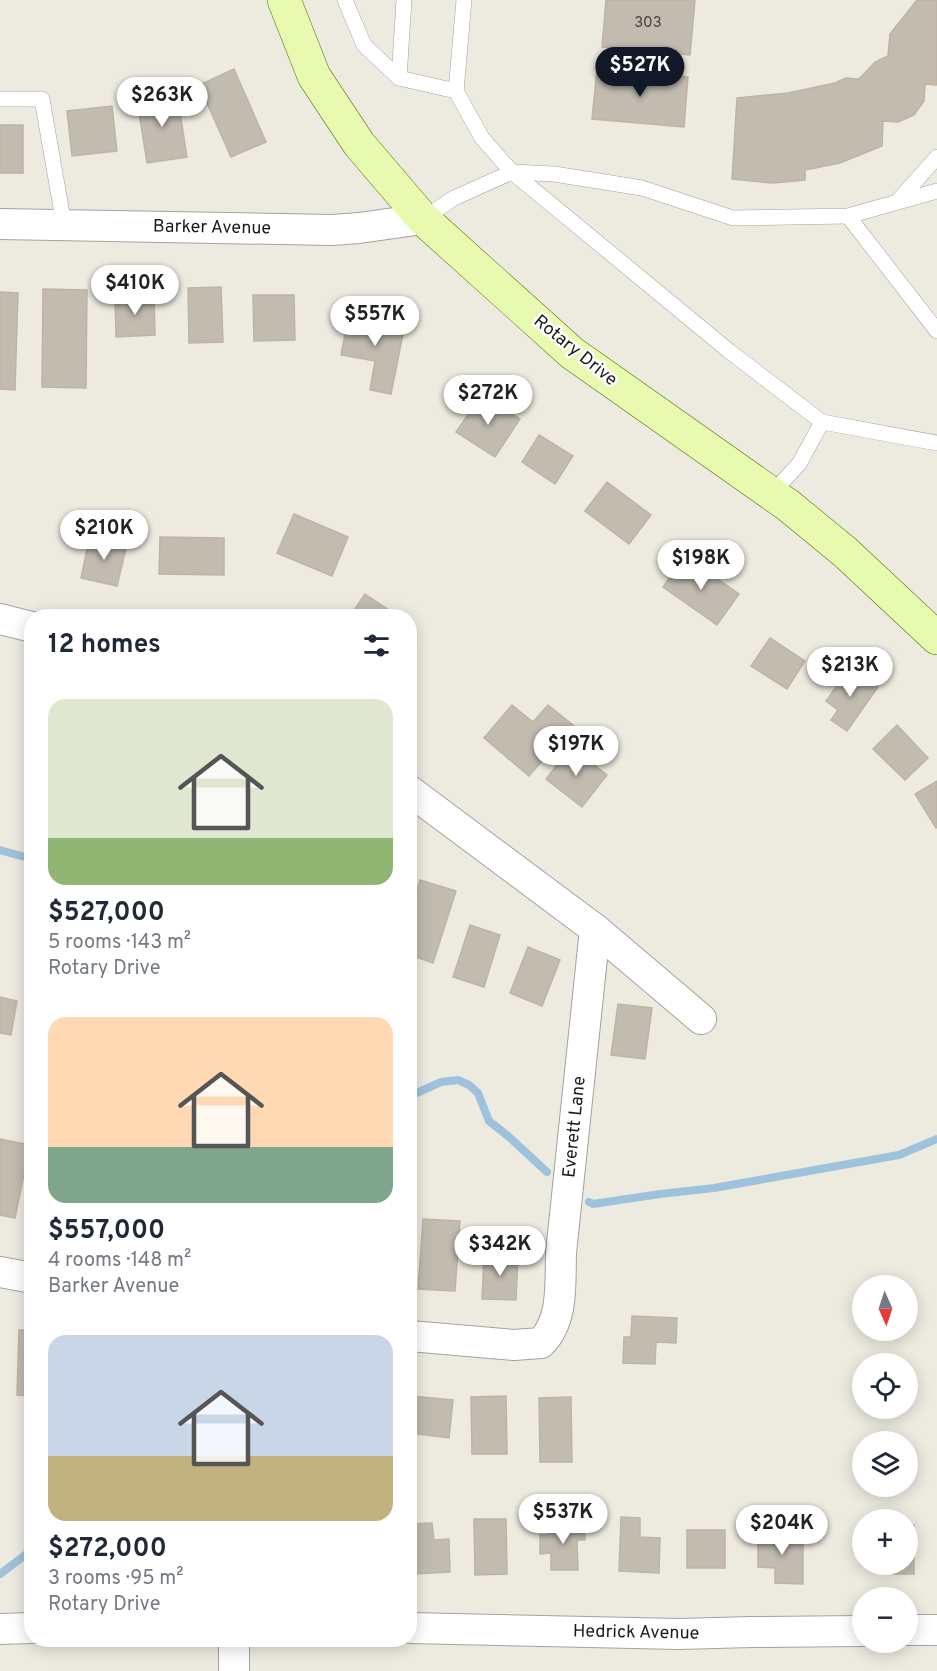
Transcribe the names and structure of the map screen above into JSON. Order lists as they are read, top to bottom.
{
  "streets": {
    "street": [
      "Barker Avenue",
      "Rotary Drive",
      "Everett Lane",
      "Hedrick Avenue"
    ]
  },
  "crossings": [
    ["Barker Avenue", "Rotary Drive"]
  ],
  "house_numbers": ["303"],
  "north": "bottom",
  "page": {
    "price": [
      "$527K",
      "$263K",
      "$410K",
      "$557K",
      "$272K",
      "$210K",
      "$198K",
      "$213K",
      "$197K",
      "$342K",
      "$537K",
      "$204K"
    ],
    "heading": "12 homes",
    "list": [
      {
        "name": "$527,000",
        "note": "5 rooms · 143 m² · Rotary Drive"
      },
      {
        "name": "$557,000",
        "note": "4 rooms · 148 m² · Barker Avenue"
      },
      {
        "name": "$272,000",
        "note": "3 rooms · 95 m² · Rotary Drive"
      }
    ],
    "map_buttons": ["+", "−"]
  }
}
